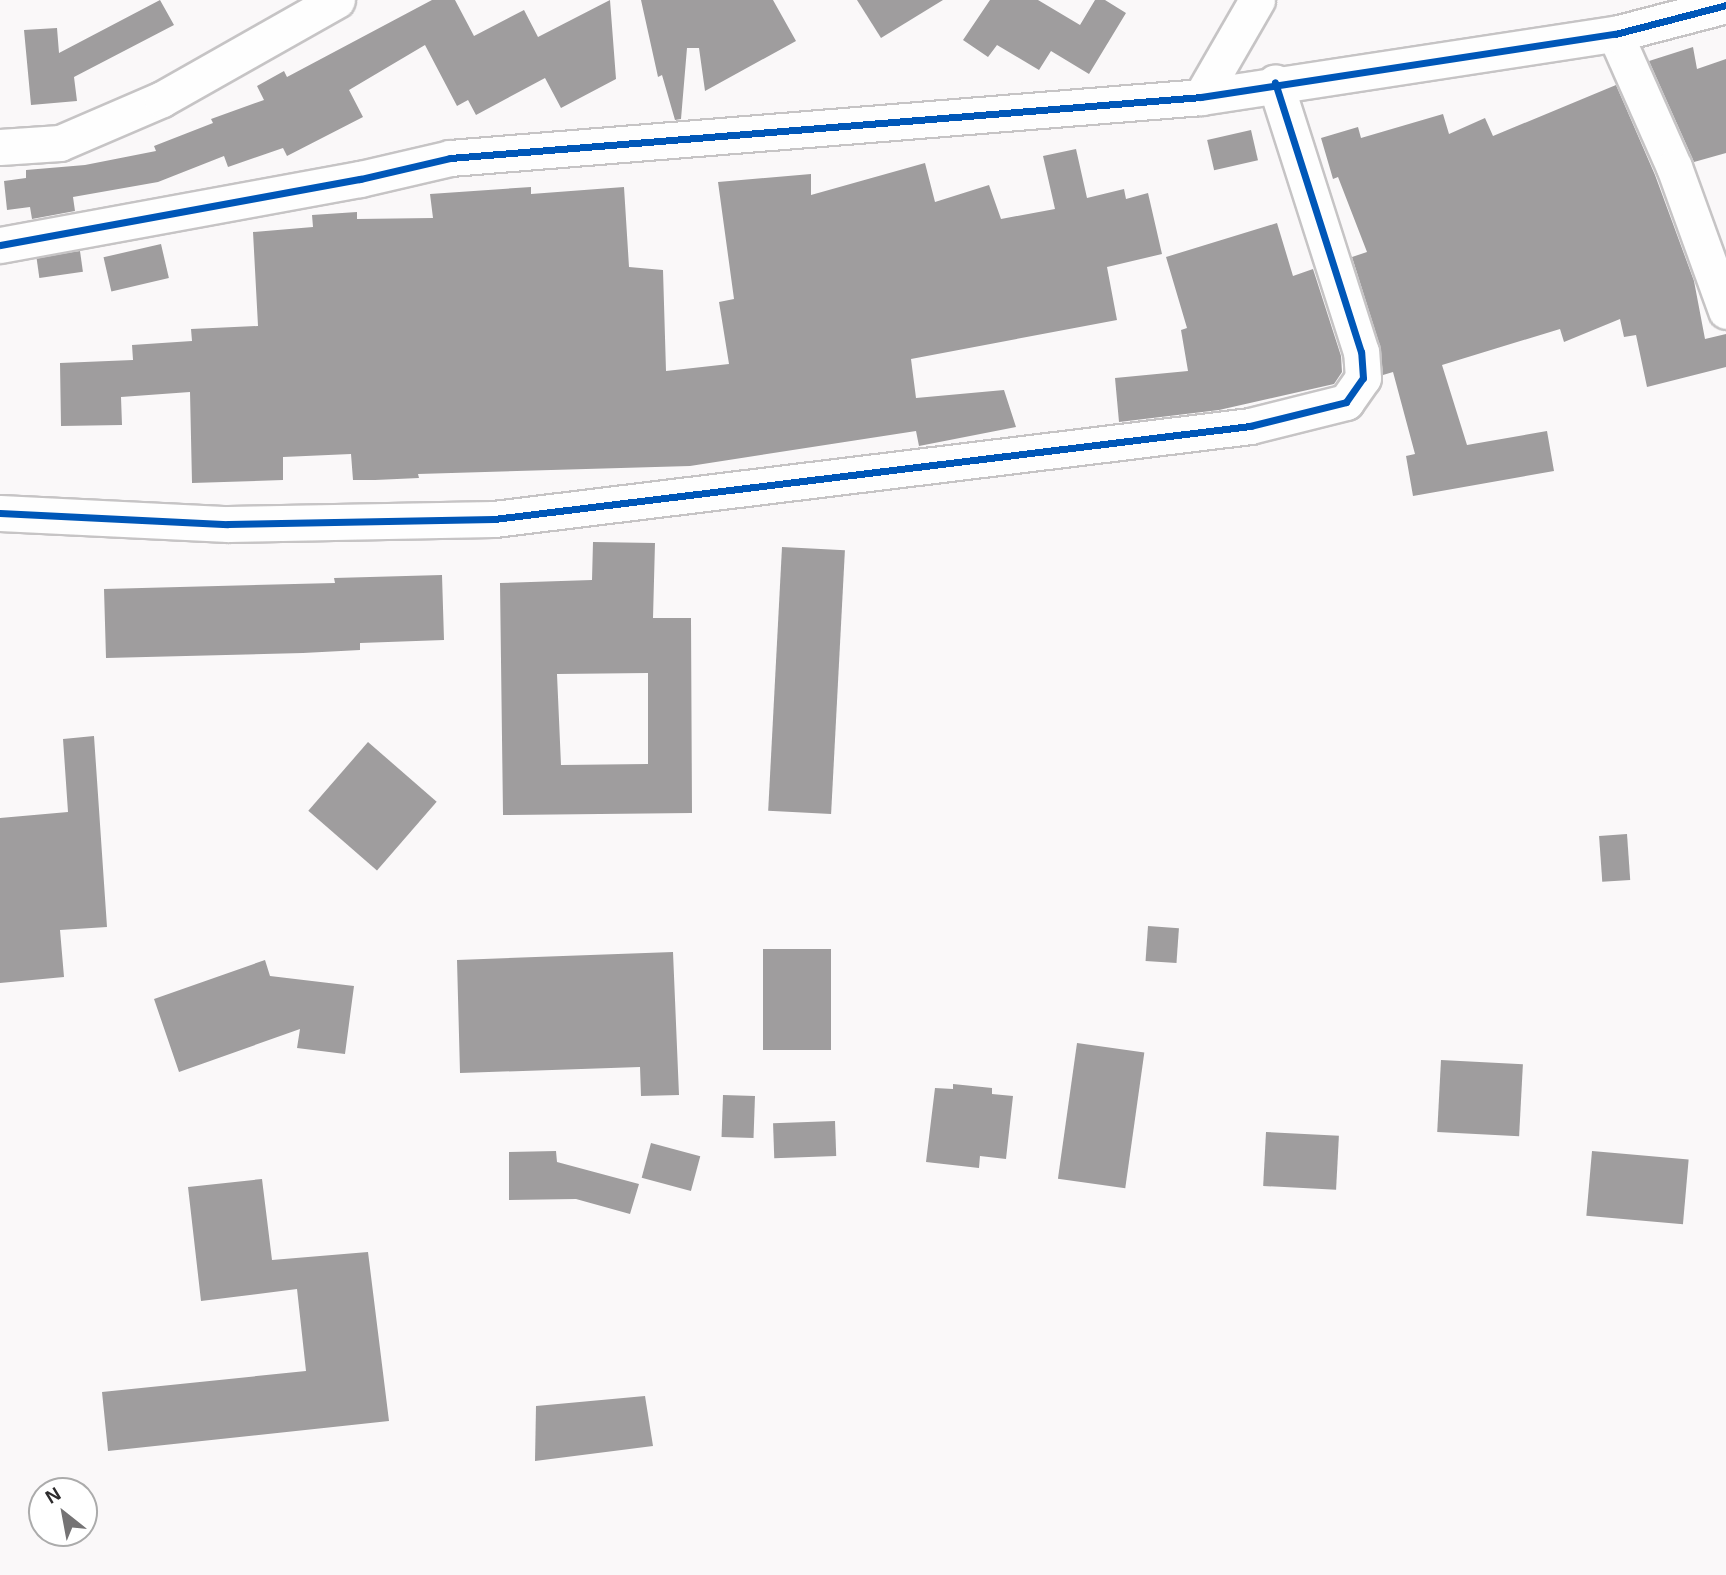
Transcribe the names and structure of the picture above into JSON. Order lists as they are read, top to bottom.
{
  "north": "top left"
}
